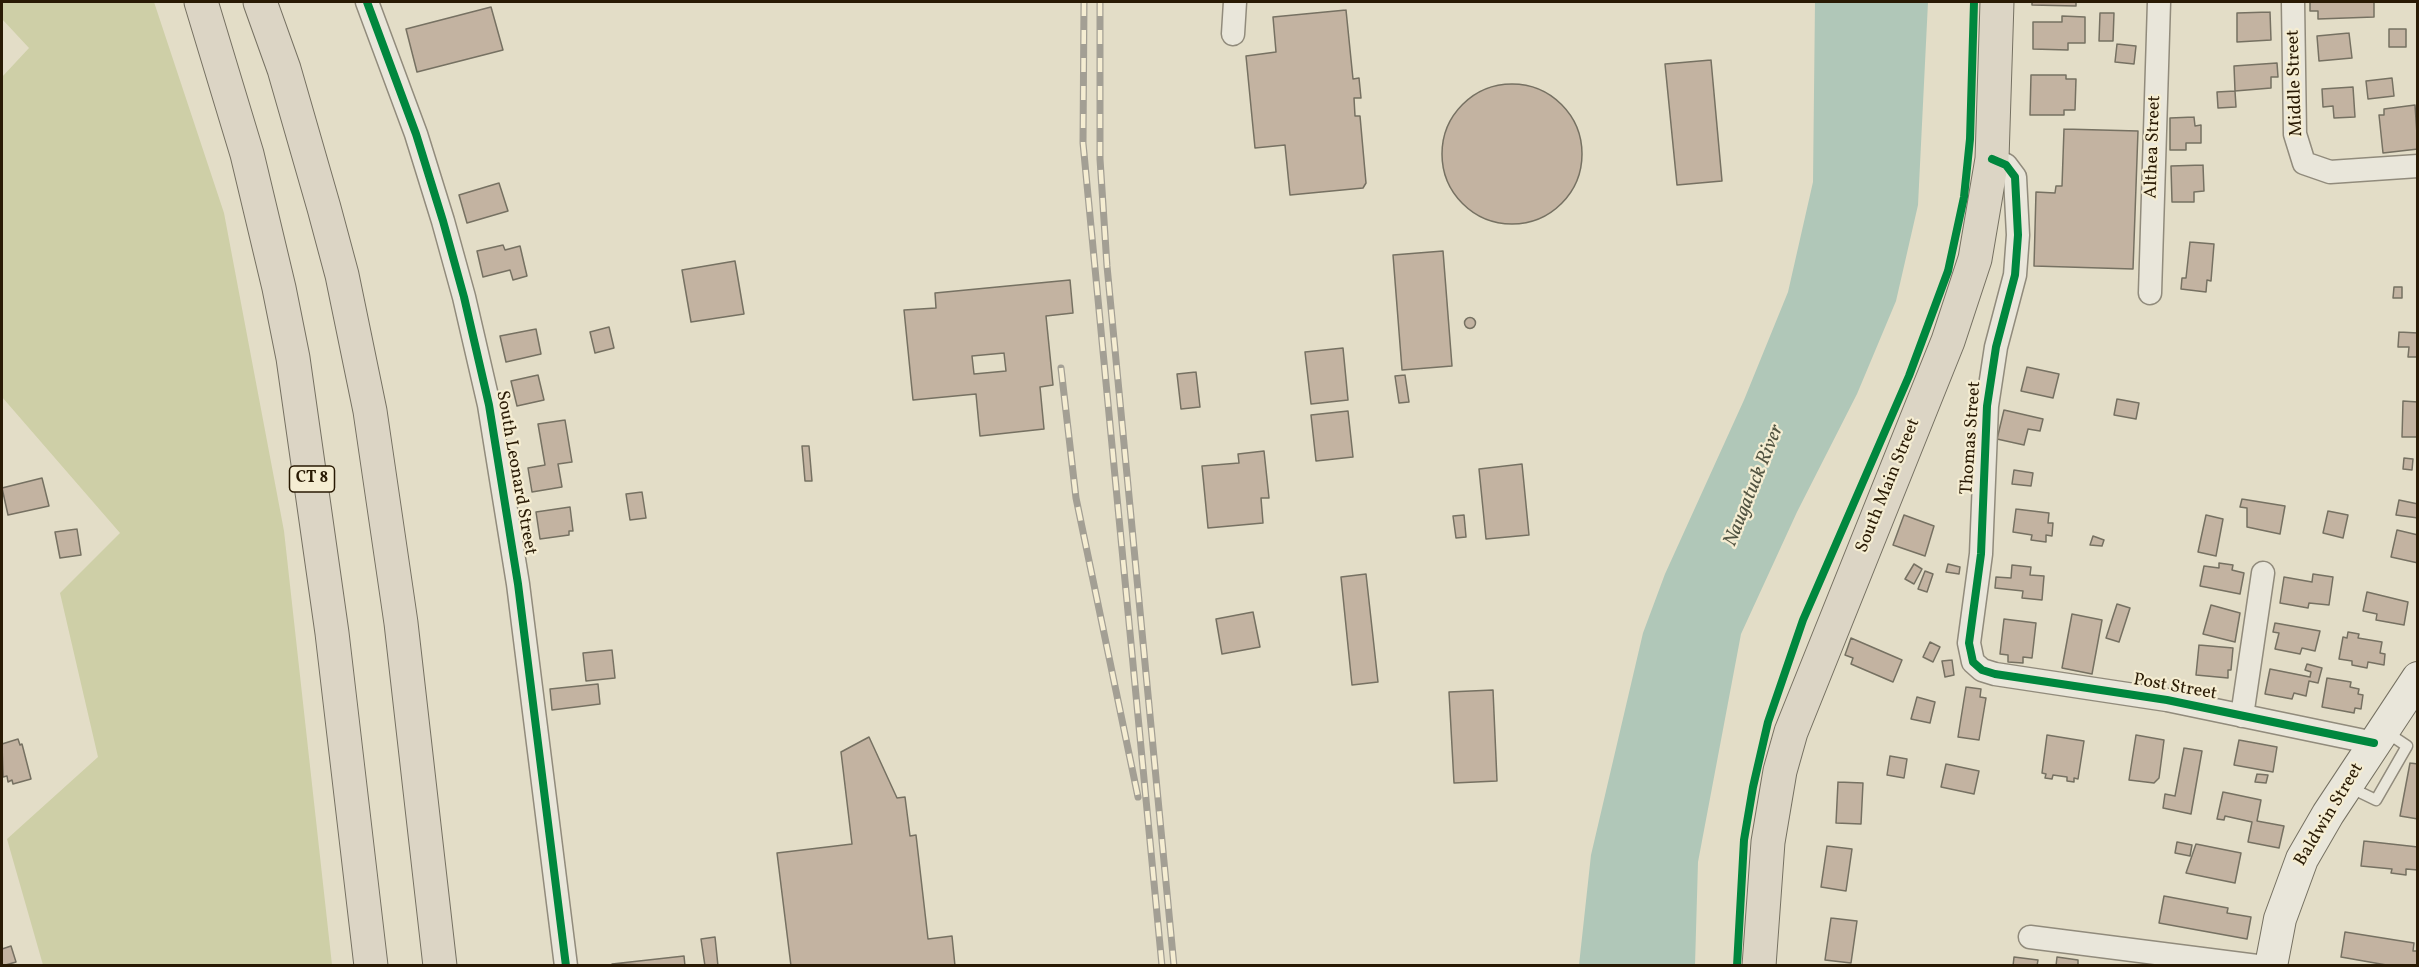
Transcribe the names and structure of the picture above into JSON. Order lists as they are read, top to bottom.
{
  "streets": {
    "main road": ["CT 8", "South Main Street", "Baldwin Street"],
    "street": [
      "Middle Street",
      "Althea Street",
      "Thomas Street",
      "South Leonard Street",
      "Post Street"
    ]
  },
  "crossings": [
    ["Thomas Street", "South Main Street"],
    ["Thomas Street", "Post Street"],
    ["Post Street", "Baldwin Street"]
  ],
  "water": ["Naugatuck River"]
}
